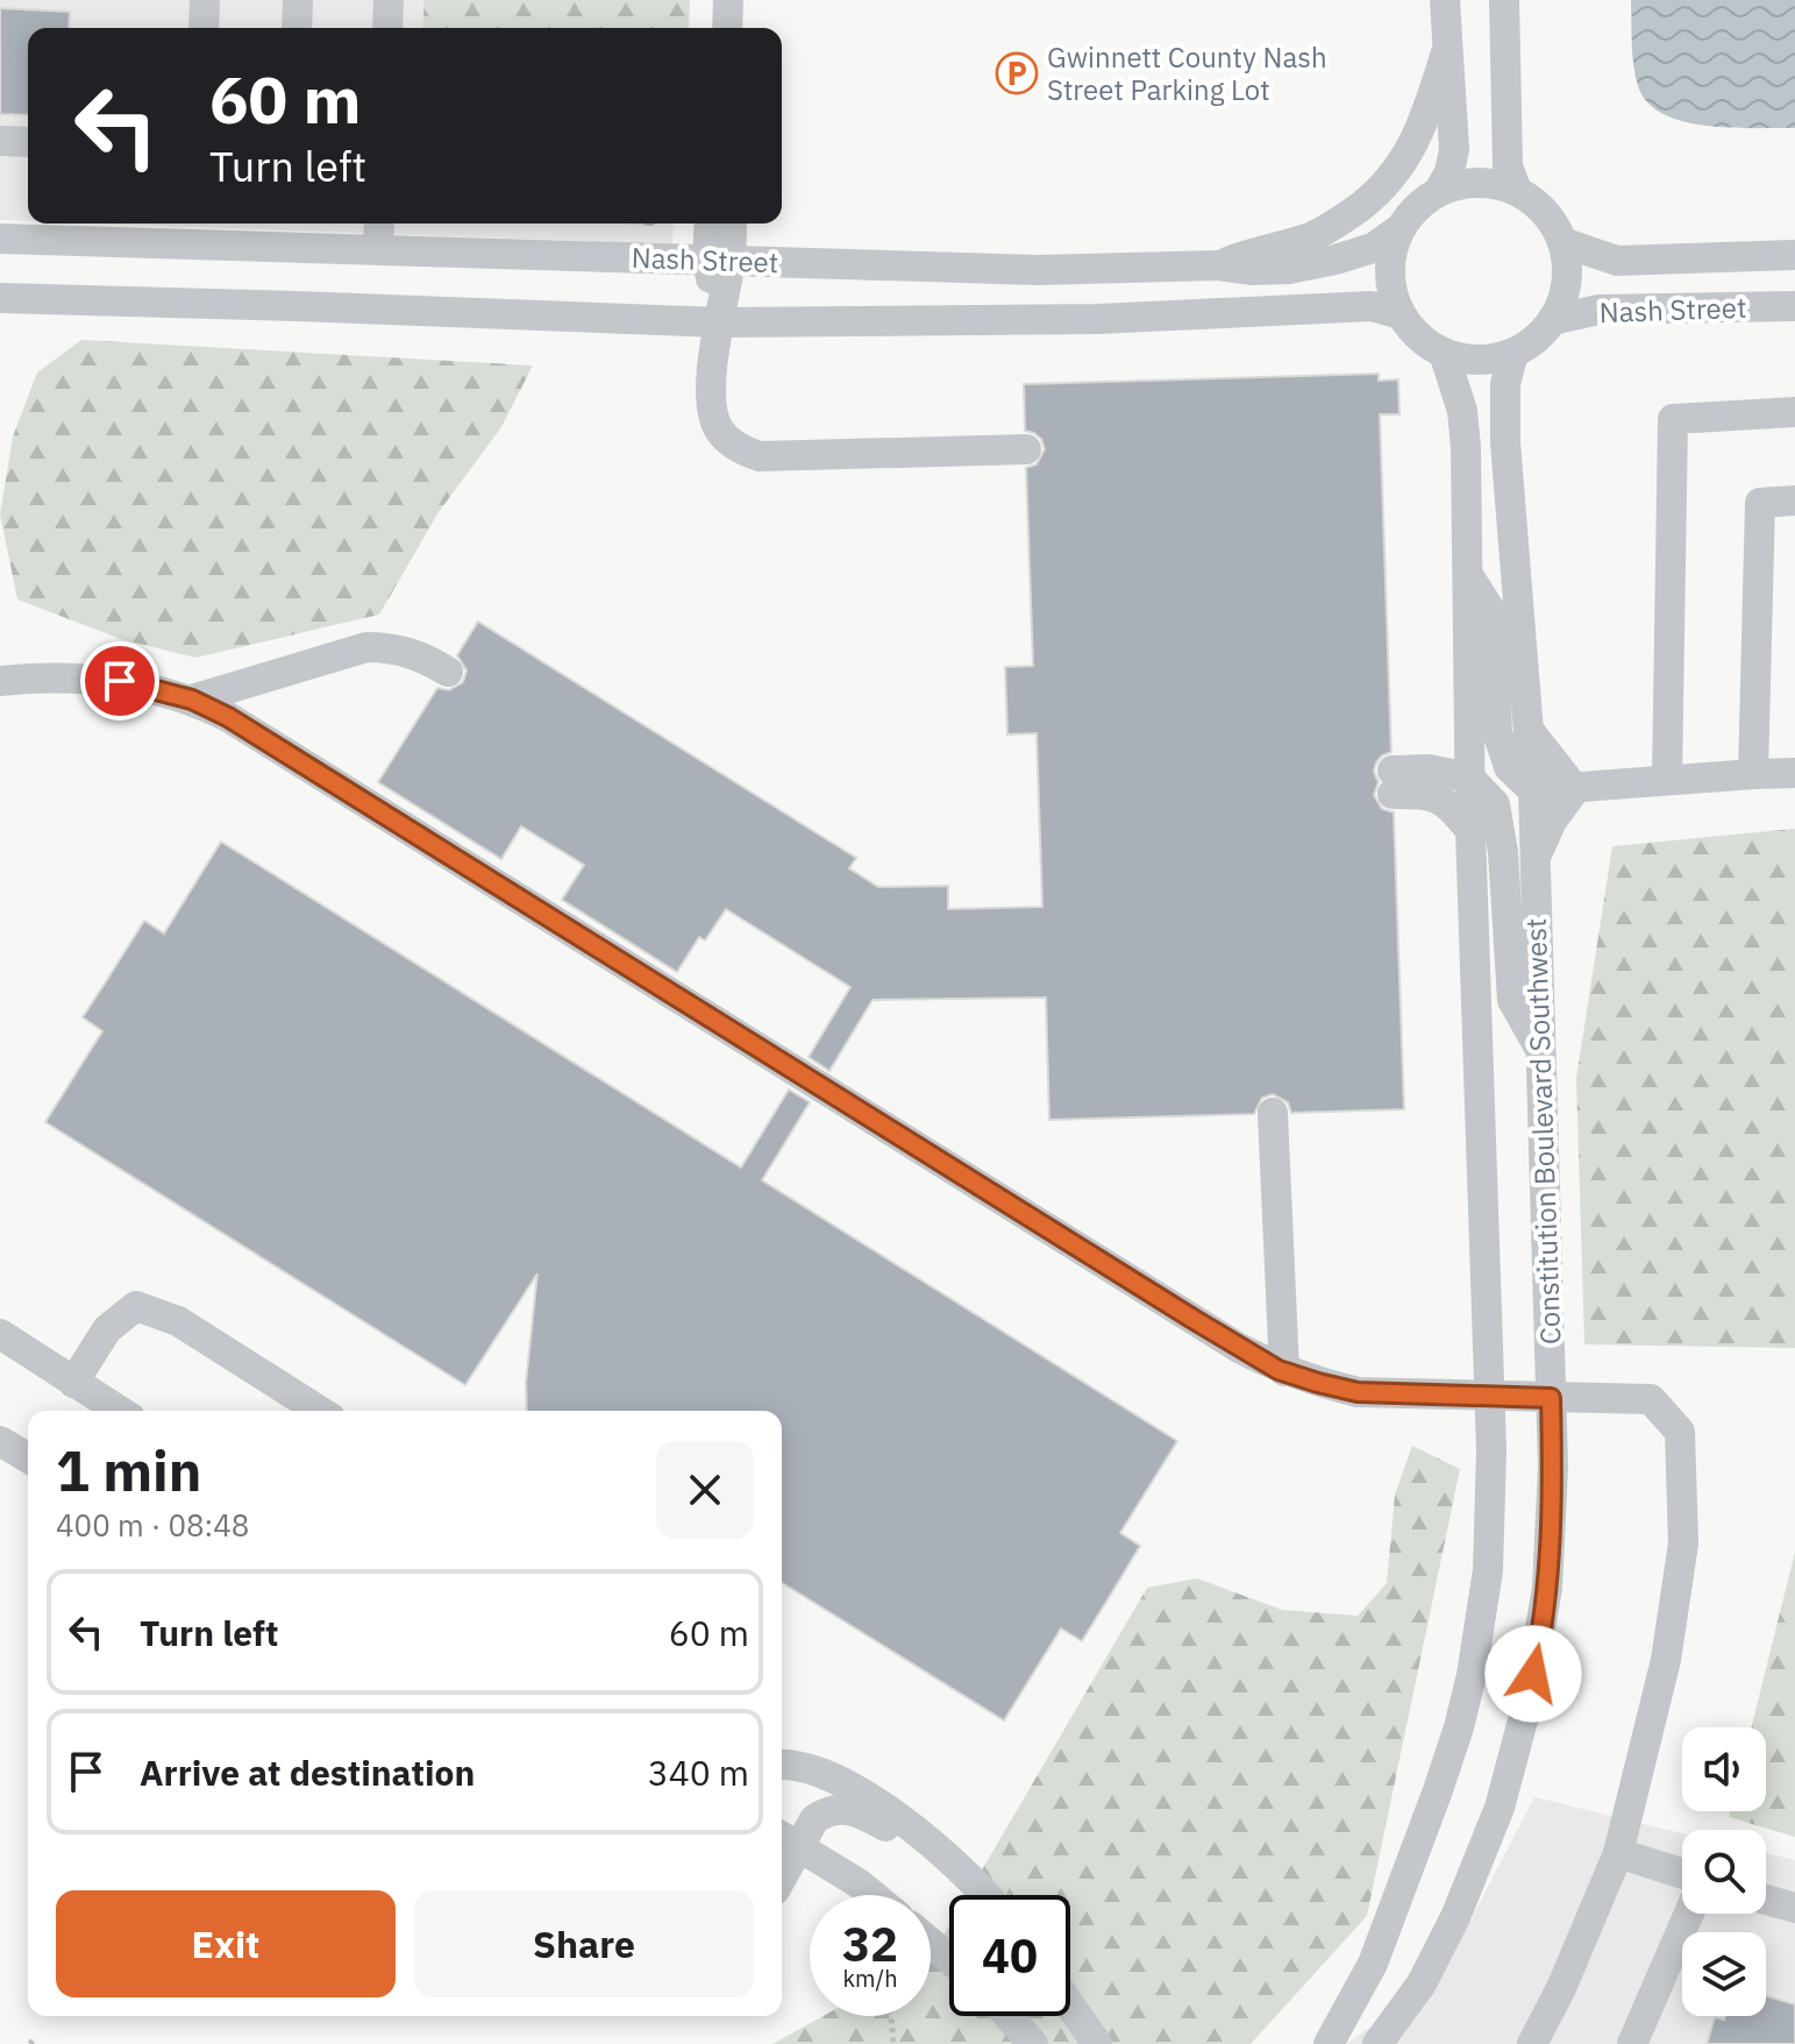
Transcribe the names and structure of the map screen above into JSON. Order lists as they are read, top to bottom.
{
  "streets": {
    "street": ["Nash Street", "Constitution Boulevard Southwest"]
  },
  "crossings": [
    ["Nash Street", "Constitution Boulevard Southwest"]
  ],
  "places": {
    "parking": ["Gwinnett County Nash Street Parking Lot"]
  },
  "page": {
    "turn": ["60 m", "Turn left"],
    "heading": ["1 min", "400 m · 08:48"],
    "list": [
      {
        "name": "Turn left",
        "value": "60 m"
      },
      {
        "name": "Arrive at destination",
        "value": "340 m"
      }
    ],
    "buttons": ["Exit", "Share"],
    "speed": "32 km/h",
    "limit": "40"
  }
}
